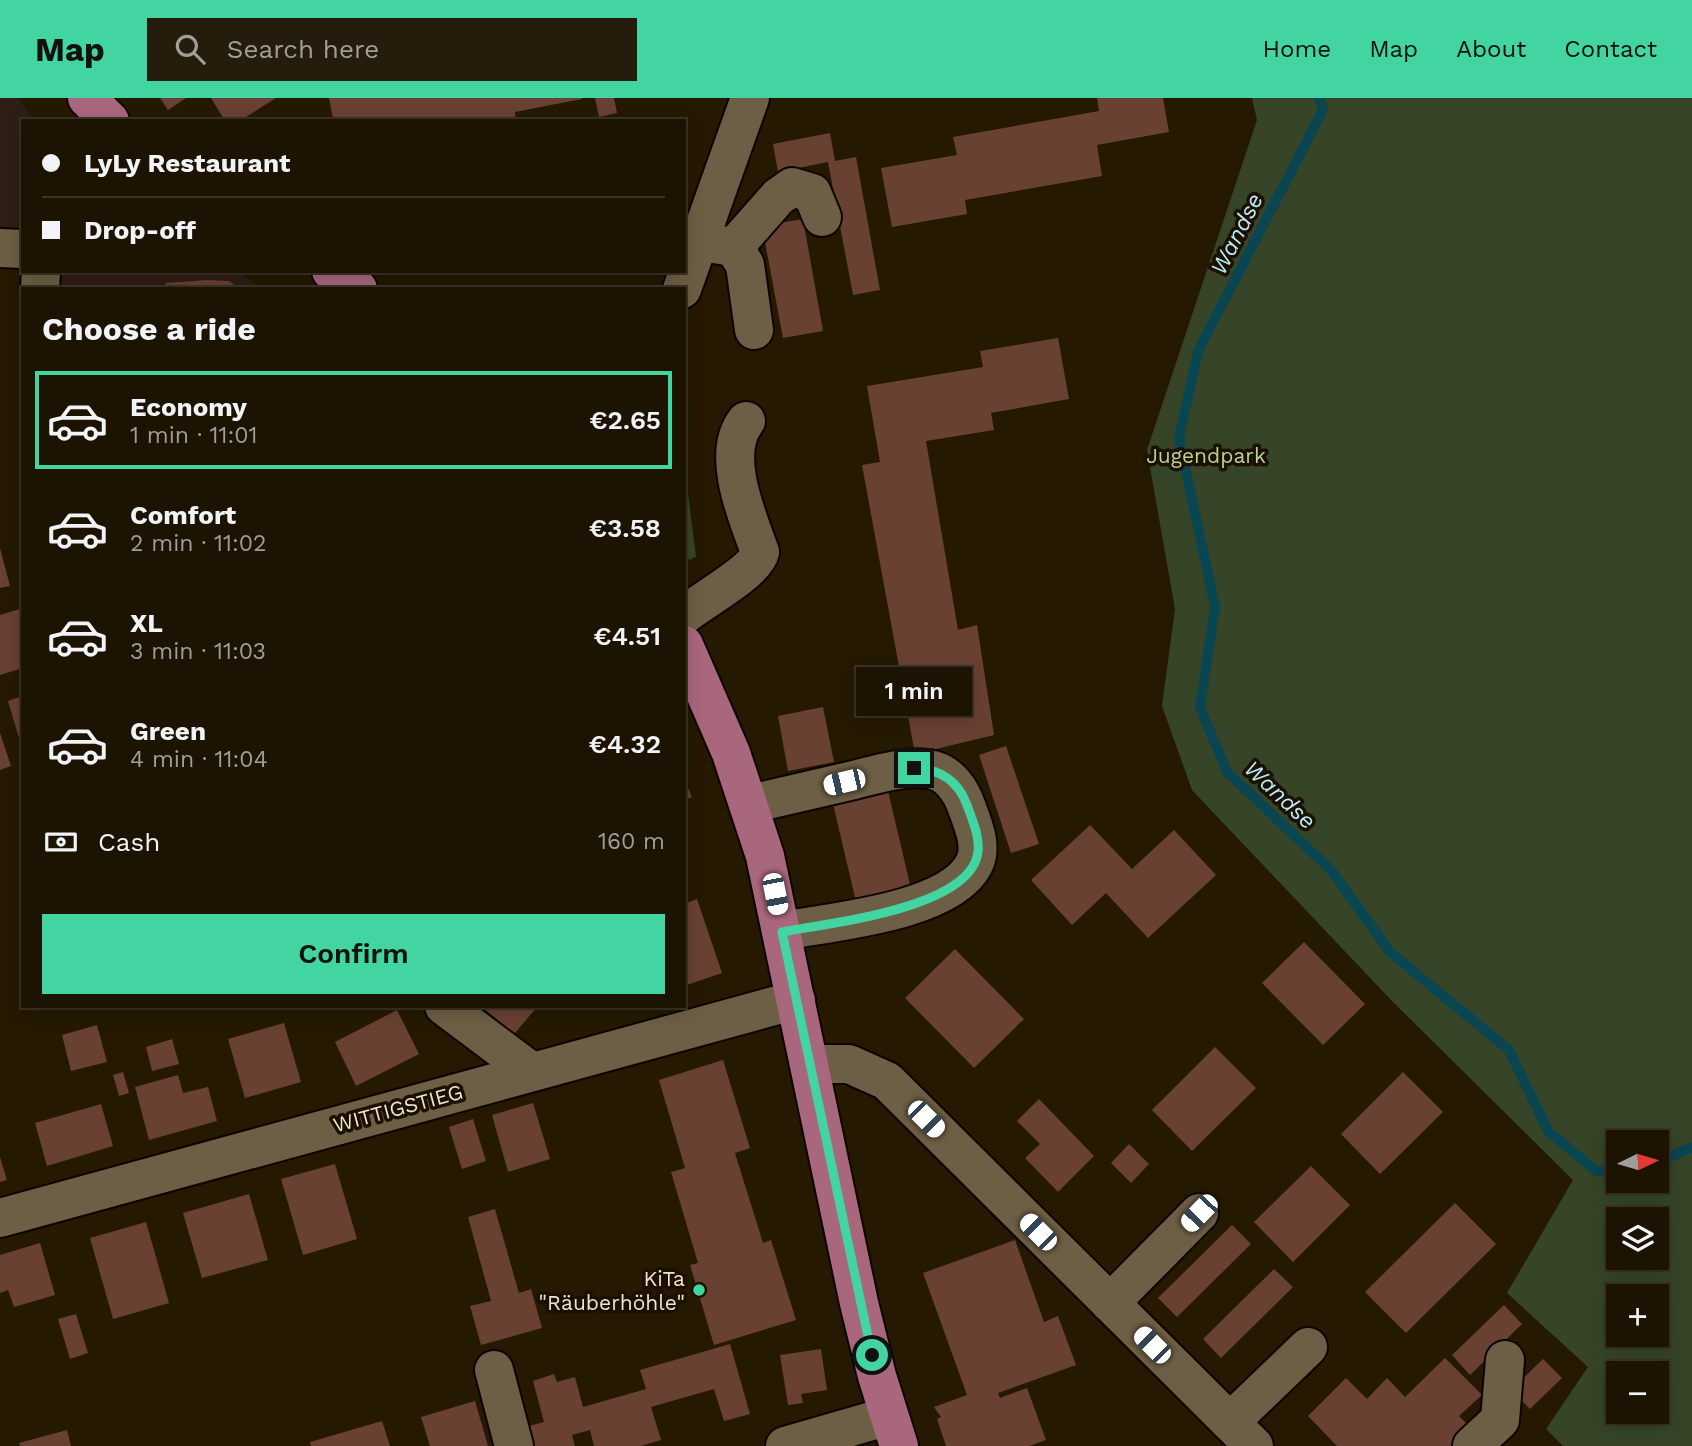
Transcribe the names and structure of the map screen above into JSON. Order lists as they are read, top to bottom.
{
  "streets": {
    "street": ["WITTIGSTIEG"]
  },
  "water": ["Wandse"],
  "parks": ["Jugendpark"],
  "places": ["KiTa \"Räuberhöhle\""],
  "north": "right",
  "page": {
    "header": "Map",
    "search": "Search here",
    "nav": [
      "Home",
      "Map",
      "About",
      "Contact"
    ],
    "banner": ["LyLy Restaurant", "Drop-off"],
    "heading": "Choose a ride",
    "list": [
      {
        "name": "Economy",
        "note": "1 min · 11:01",
        "value": "€2.65"
      },
      {
        "name": "Comfort",
        "note": "2 min · 11:02",
        "value": "€3.58"
      },
      {
        "name": "XL",
        "note": "3 min · 11:03",
        "value": "€4.51"
      },
      {
        "name": "Green",
        "note": "4 min · 11:04",
        "value": "€4.32"
      }
    ],
    "bubble": "1 min",
    "pay": ["Cash", "160 m"],
    "buttons": "Confirm",
    "map_buttons": ["+", "−"]
  }
}
